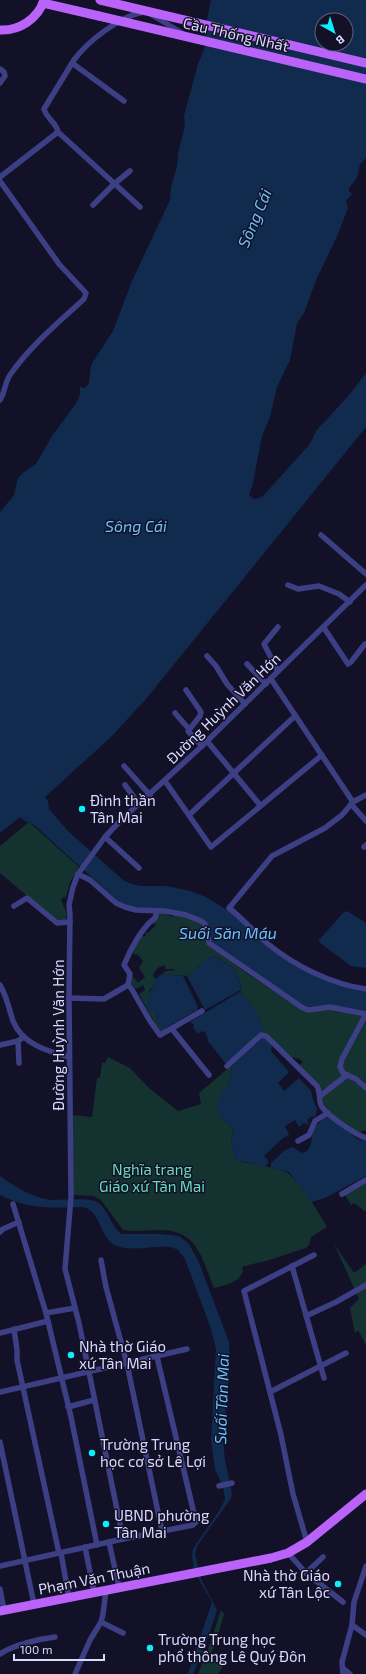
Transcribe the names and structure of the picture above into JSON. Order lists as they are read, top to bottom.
{
  "streets": {
    "main road": ["Cầu Thống Nhất", "Phạm Văn Thuận"],
    "street": ["Đường Huỳnh Văn Hớn"]
  },
  "water": ["Sông Cái", "Suối Săn Máu", "Suối Tân Mai"],
  "parks": ["Nghĩa trang Giáo xứ Tân Mai"],
  "places": [
    "Đình thần Tân Mai",
    "Nhà thờ Giáo xứ Tân Mai",
    "Trường Trung học cơ sở Lê Lợi",
    "UBND phường Tân Mai",
    "Nhà thờ Giáo xứ Tân Lộc",
    "Trường Trung học phổ thông Lê Quý Đôn"
  ],
  "scale_bar": "100 m",
  "north": "bottom right"
}
